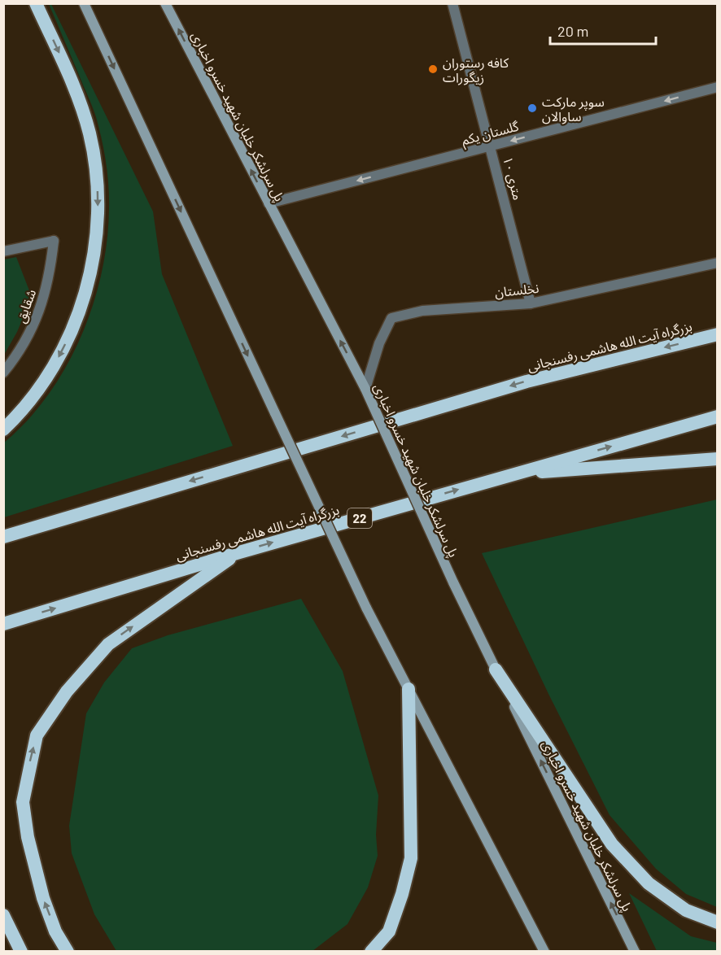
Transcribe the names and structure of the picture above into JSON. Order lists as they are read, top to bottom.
{
  "streets": {
    "highway": ["بزرگراه آیت الله هاشمی رفسنجانی", "22"],
    "main road": ["پل سرلشکر خلبان شهید خسرو اخباری"],
    "street": [
      "گلستان یکم",
      "۱۰ متری",
      "نخلستان",
      "شقایق"
    ]
  },
  "crossings": [
    ["پل سرلشکر خلبان شهید خسرو اخباری", "گلستان یکم"],
    ["پل سرلشکر خلبان شهید خسرو اخباری", "نخلستان"],
    ["گلستان یکم", "۱۰ متری"],
    ["۱۰ متری", "نخلستان"]
  ],
  "one_way": ["گلستان یکم"],
  "places": ["کافه رستوران زیگورات", "سوپر مارکت ساوالان"],
  "scale_bar": "20 m"
}
